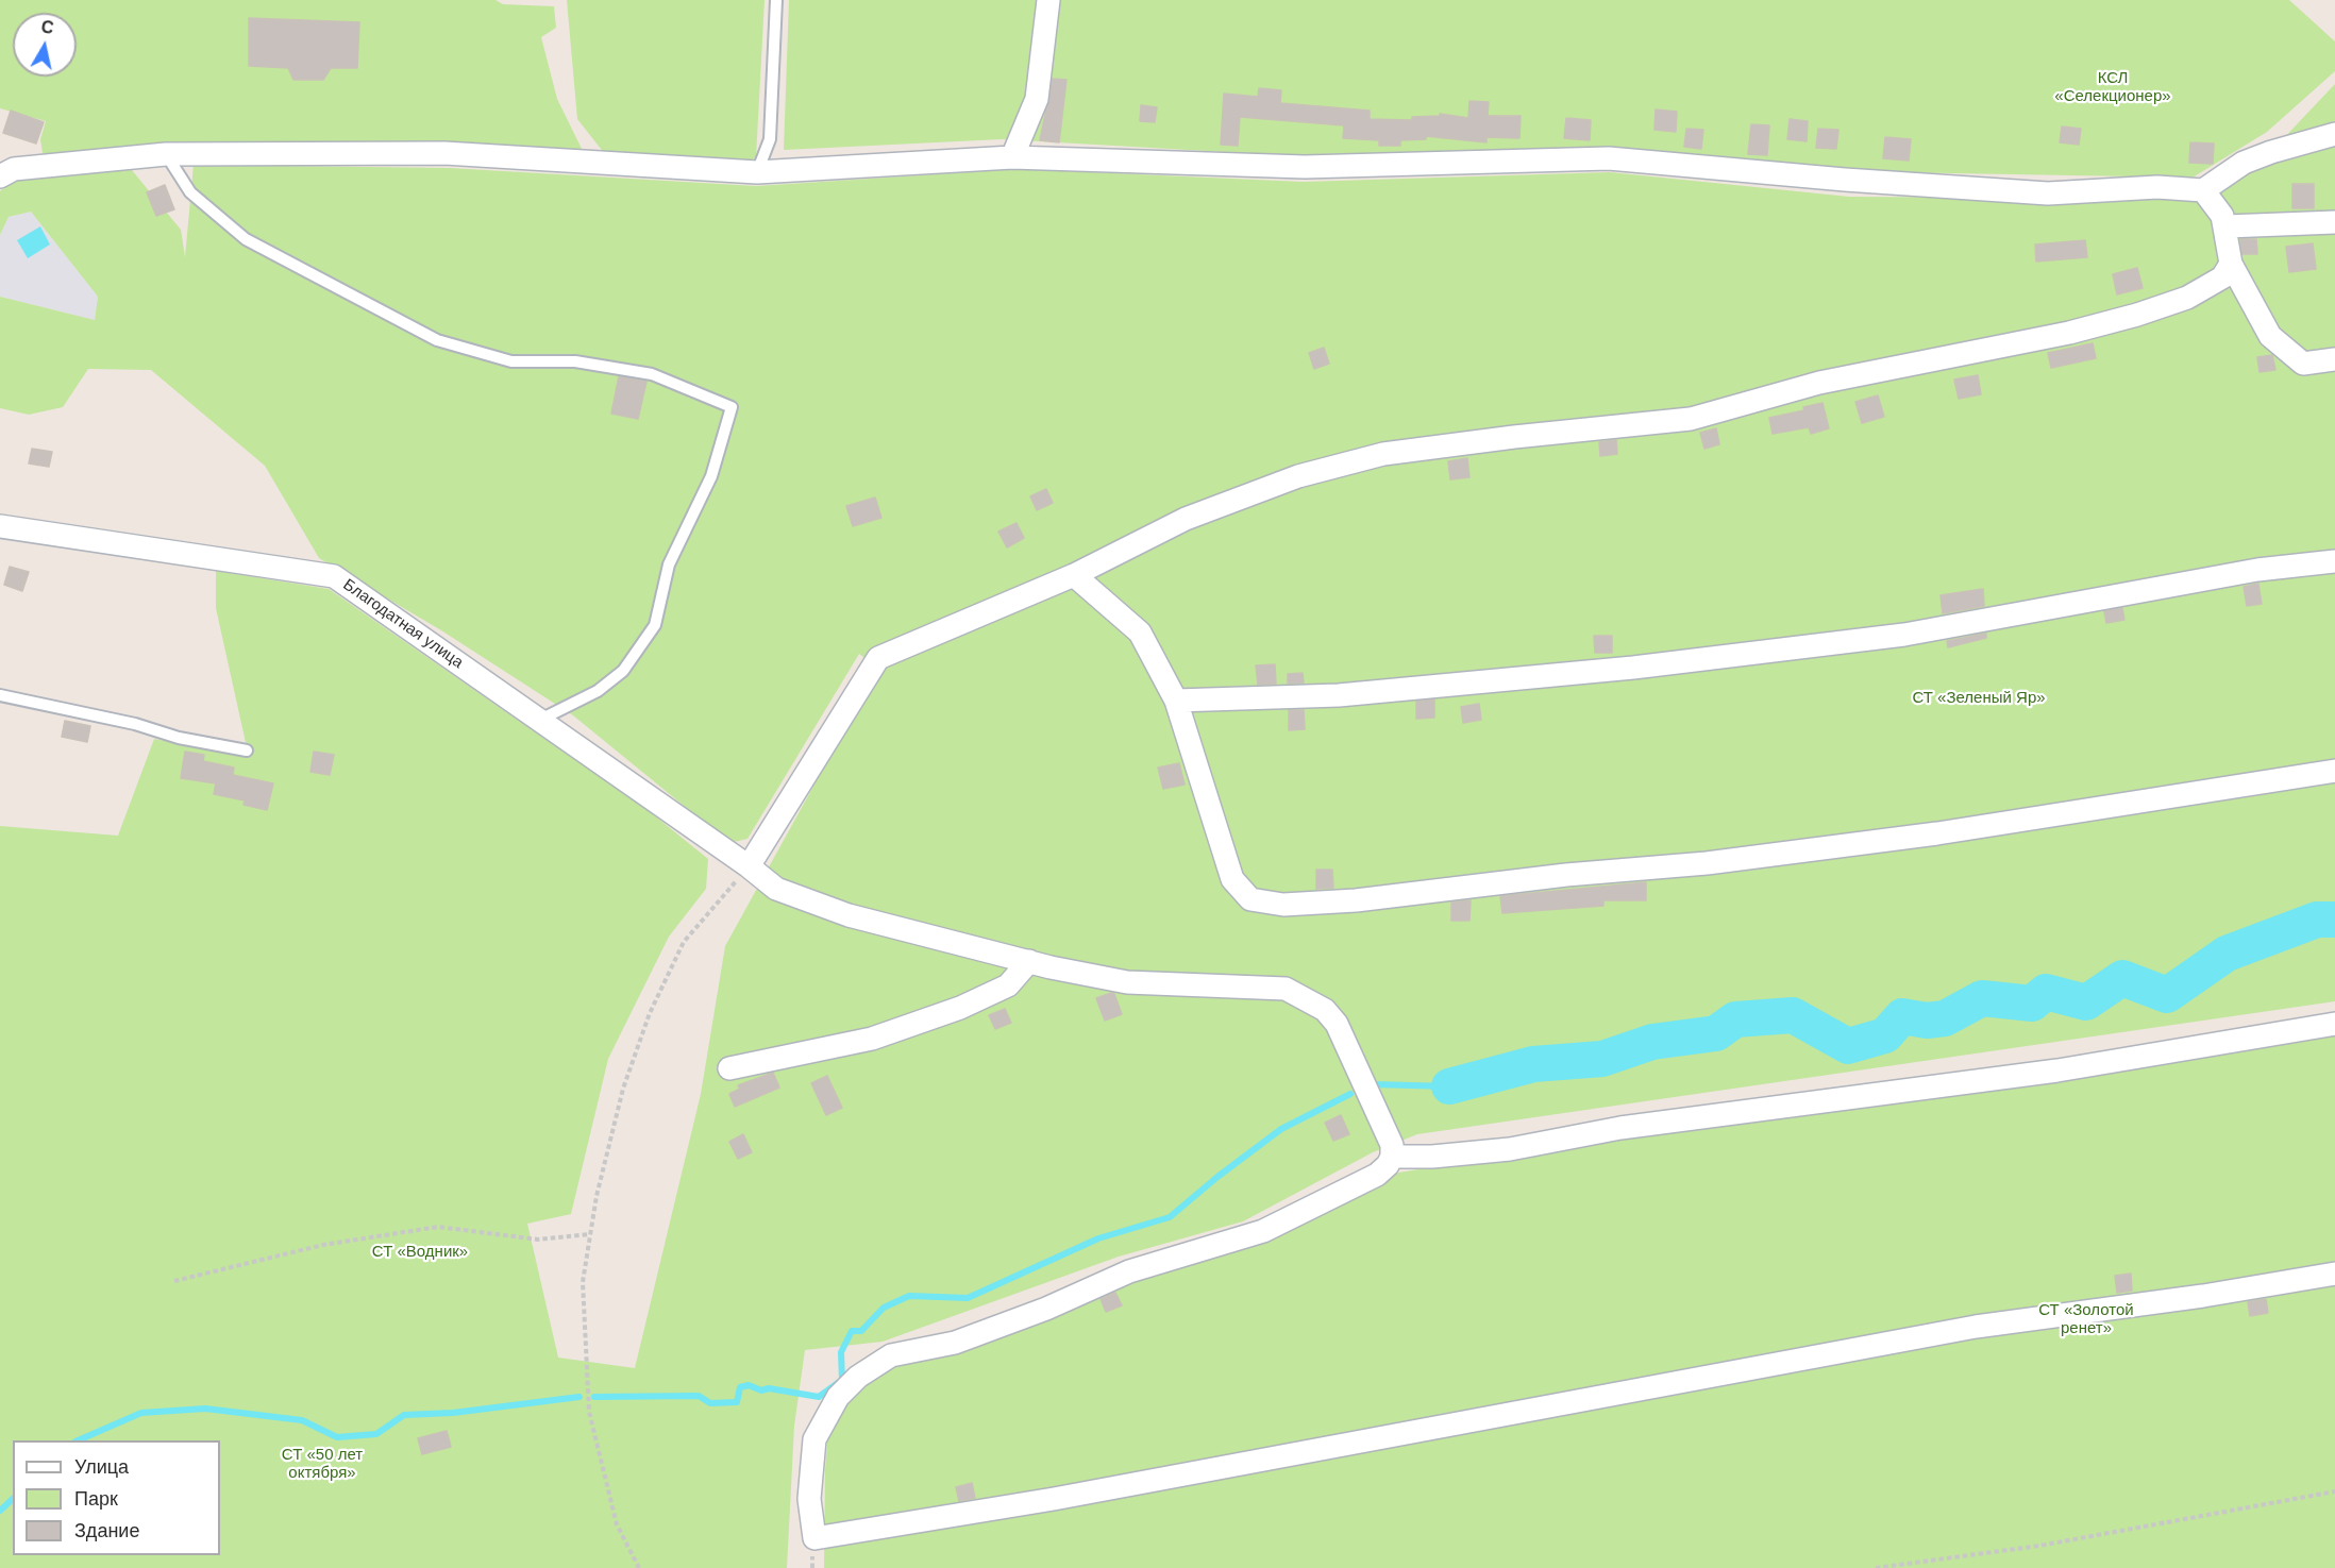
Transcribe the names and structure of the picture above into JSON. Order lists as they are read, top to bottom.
{
  "streets": {
    "street": ["Благодатная улица"]
  },
  "parks": [
    "КСЛ «Селекционер»",
    "СТ «Зеленый Яр»",
    "СТ «Водник»",
    "СТ «Золотой ренет»",
    "СТ «50 лет октября»"
  ],
  "legend": ["Улица", "Парк", "Здание"],
  "north": "top"
}
